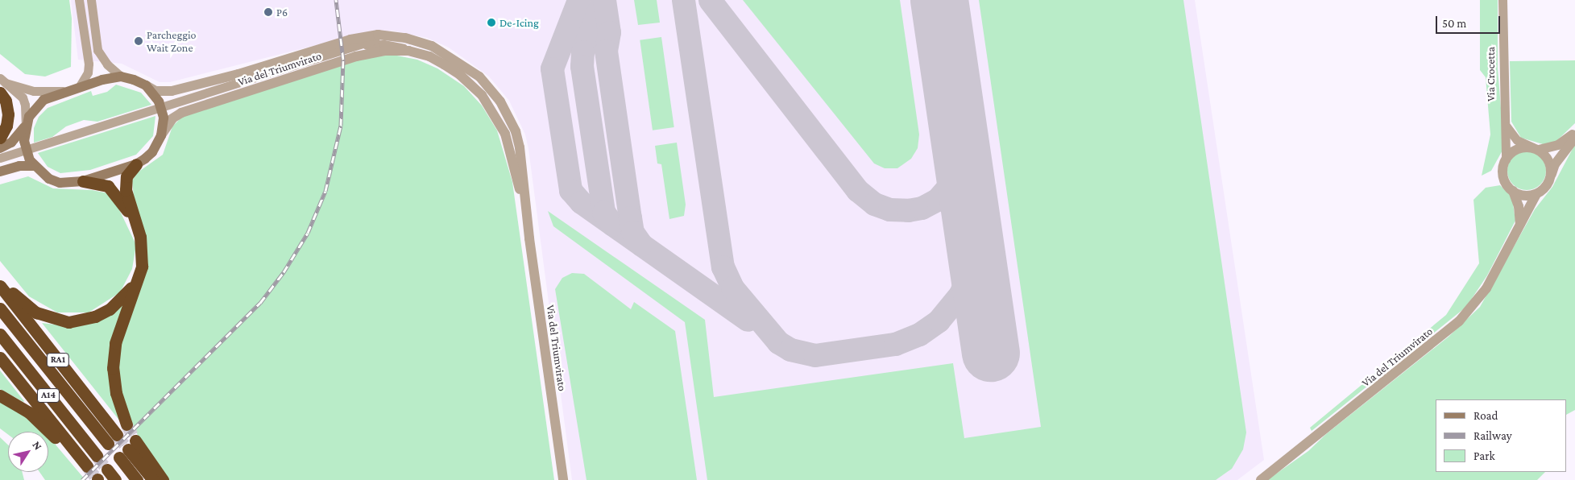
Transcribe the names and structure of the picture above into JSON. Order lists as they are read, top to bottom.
{
  "streets": {
    "highway": ["RA1", "A14"],
    "main road": ["Via del Triumvirato"],
    "street": ["Via Crocetta"]
  },
  "crossings": [
    ["Via del Triumvirato", "Via Crocetta"]
  ],
  "places": ["P6", "De-Icing", "Parcheggio Wait Zone"],
  "legend": ["Road", "Railway", "Park"],
  "scale_bar": "50 m",
  "north": "top right"
}
